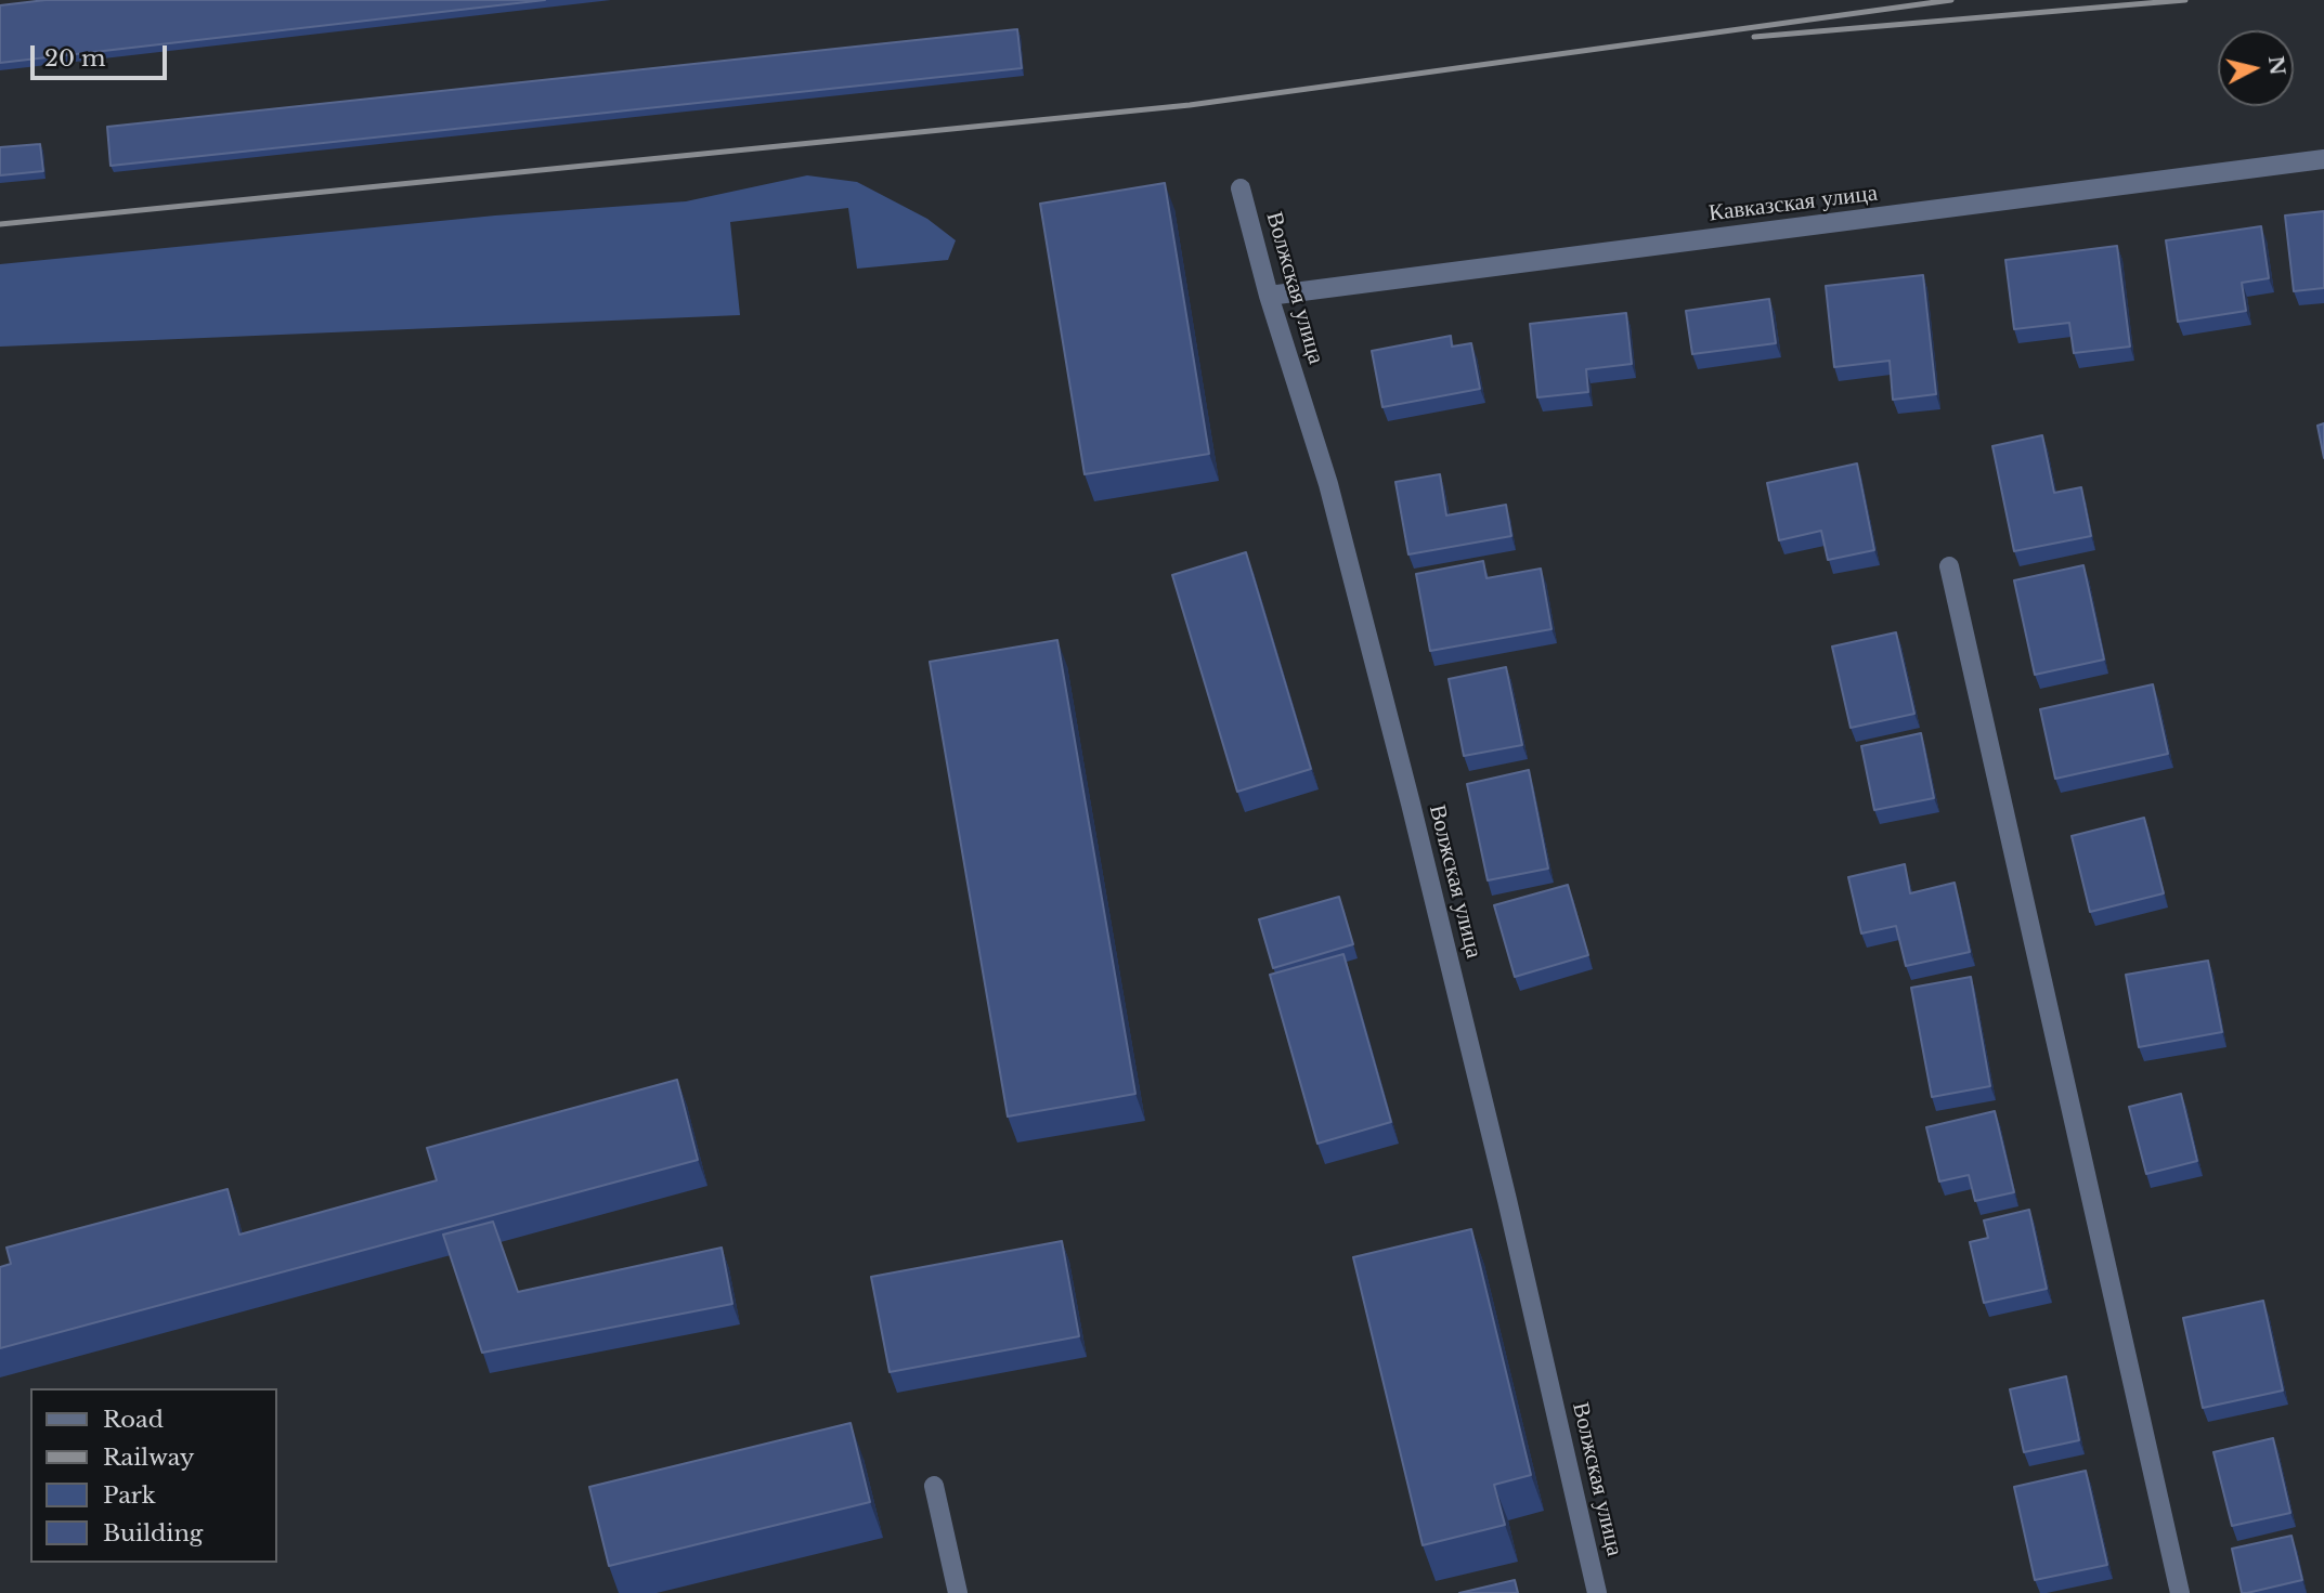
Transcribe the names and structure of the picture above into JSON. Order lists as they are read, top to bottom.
{
  "streets": {
    "street": ["Кавказская улица", "Волжская улица"]
  },
  "crossings": [
    ["Кавказская улица", "Волжская улица"]
  ],
  "legend": [
    "Road",
    "Railway",
    "Park",
    "Building"
  ],
  "scale_bar": "20 m",
  "north": "right"
}
